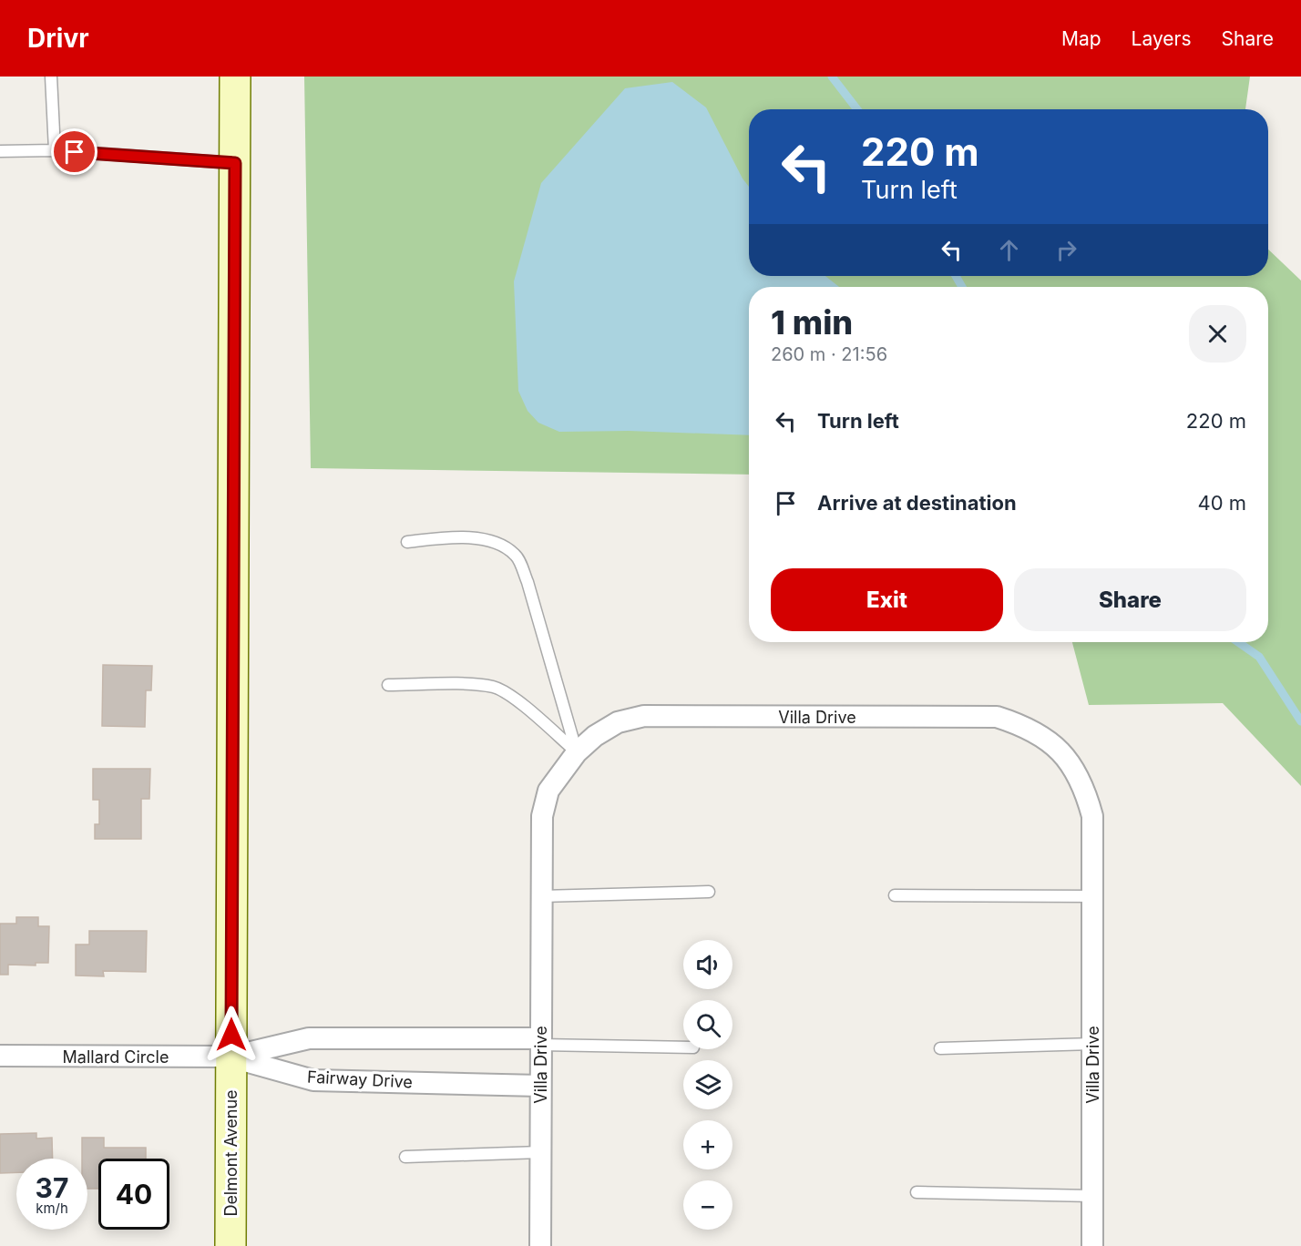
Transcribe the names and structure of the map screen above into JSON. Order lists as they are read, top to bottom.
{
  "streets": {
    "street": [
      "Villa Drive",
      "Mallard Circle",
      "Fairway Drive",
      "Delmont Avenue"
    ]
  },
  "crossings": [
    ["Villa Drive", "Fairway Drive"],
    ["Mallard Circle", "Fairway Drive"],
    ["Mallard Circle", "Delmont Avenue"],
    ["Fairway Drive", "Delmont Avenue"]
  ],
  "page": {
    "header": "Drivr",
    "nav": ["Map", "Layers", "Share"],
    "turn": ["220 m", "Turn left"],
    "heading": ["1 min", "260 m · 21:56"],
    "list": [
      {
        "name": "Turn left",
        "value": "220 m"
      },
      {
        "name": "Arrive at destination",
        "value": "40 m"
      }
    ],
    "buttons": ["Exit", "Share"],
    "map_buttons": ["+", "−"],
    "speed": "37 km/h",
    "limit": "40"
  }
}
